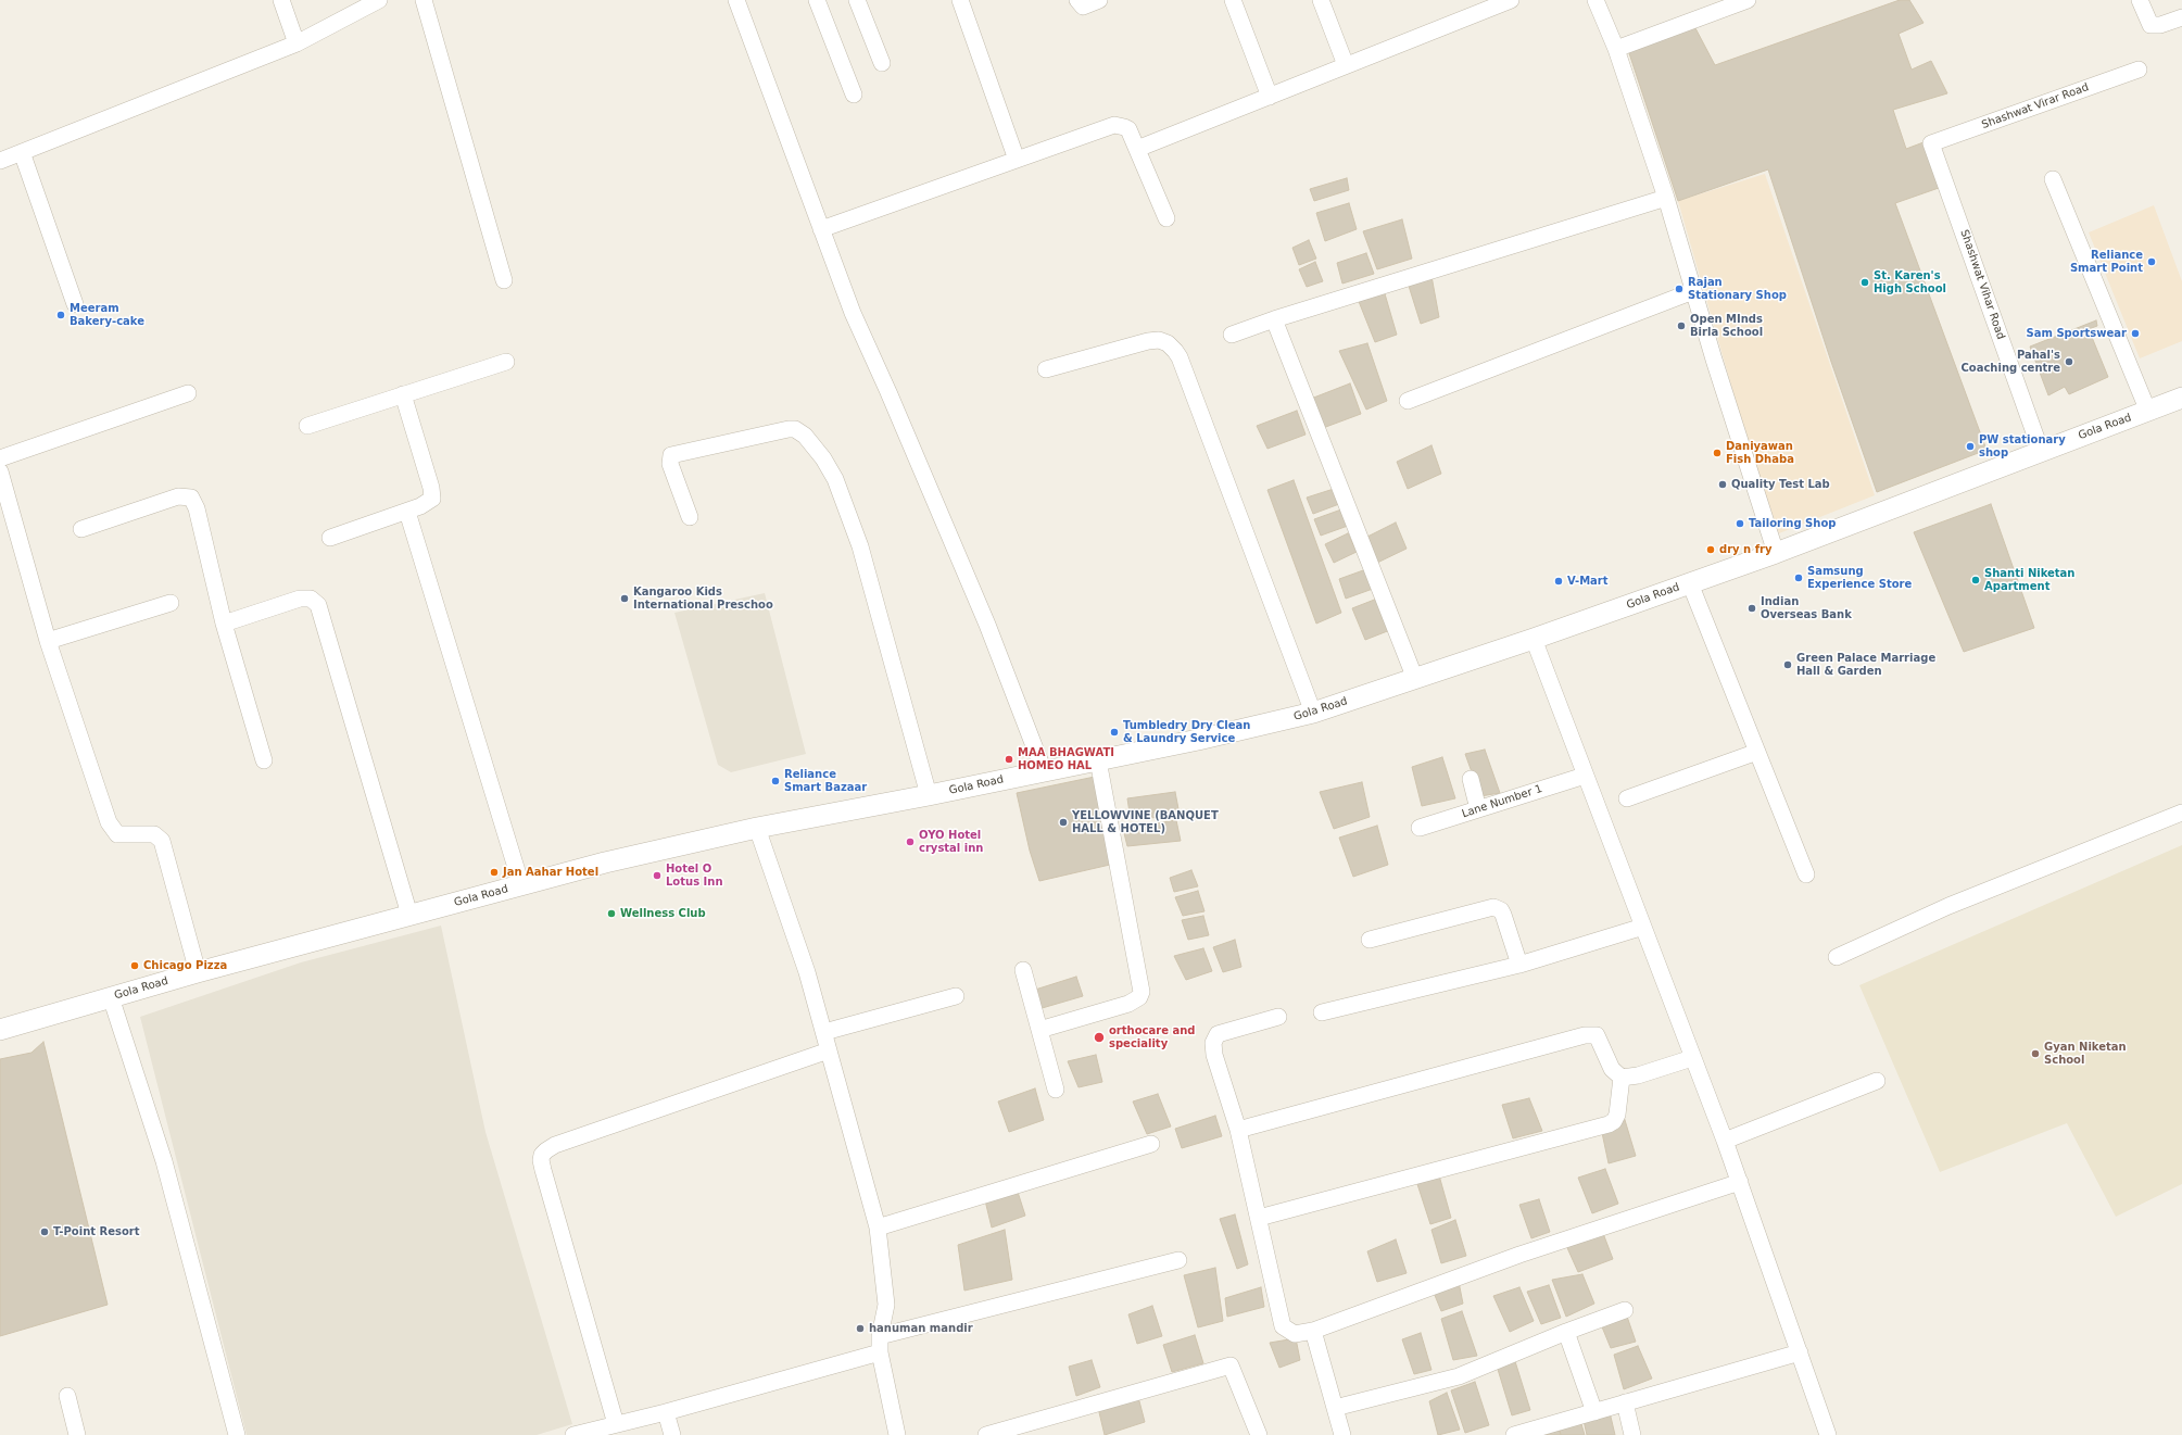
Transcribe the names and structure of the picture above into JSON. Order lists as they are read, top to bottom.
{
  "streets": {
    "street": [
      "Shashwat Virar Road",
      "Shashwat Vihar Road",
      "Gola Road",
      "Lane Number 1"
    ]
  },
  "crossings": [
    ["Shashwat Virar Road", "Shashwat Vihar Road"],
    ["Shashwat Vihar Road", "Gola Road"]
  ],
  "places": [
    "Reliance Smart Point",
    "St. Karen's High School",
    "Rajan Stationary Shop",
    "Meeram Bakery-cake",
    "Open MInds Birla School",
    "Sam Sportswear",
    "Pahal's Coaching centre",
    "PW stationary shop",
    "Daniyawan Fish Dhaba",
    "Quality Test Lab",
    "Tailoring Shop",
    "dry n fry",
    "Samsung Experience Store",
    "Shanti Niketan Apartment",
    "V-Mart",
    "Kangaroo Kids International Preschoo",
    "Indian Overseas Bank",
    "Green Palace Marriage Hall & Garden",
    "Tumbledry Dry Clean & Laundry Service",
    "MAA BHAGWATI HOMEO HAL",
    "Reliance Smart Bazaar",
    "YELLOWVINE (BANQUET HALL & HOTEL)",
    "OYO Hotel crystal inn",
    "Jan Aahar Hotel",
    "Hotel O Lotus Inn",
    "Wellness Club",
    "Chicago Pizza",
    "orthocare and speciality",
    "Gyan Niketan School",
    "T-Point Resort",
    "hanuman mandir"
  ]
}
